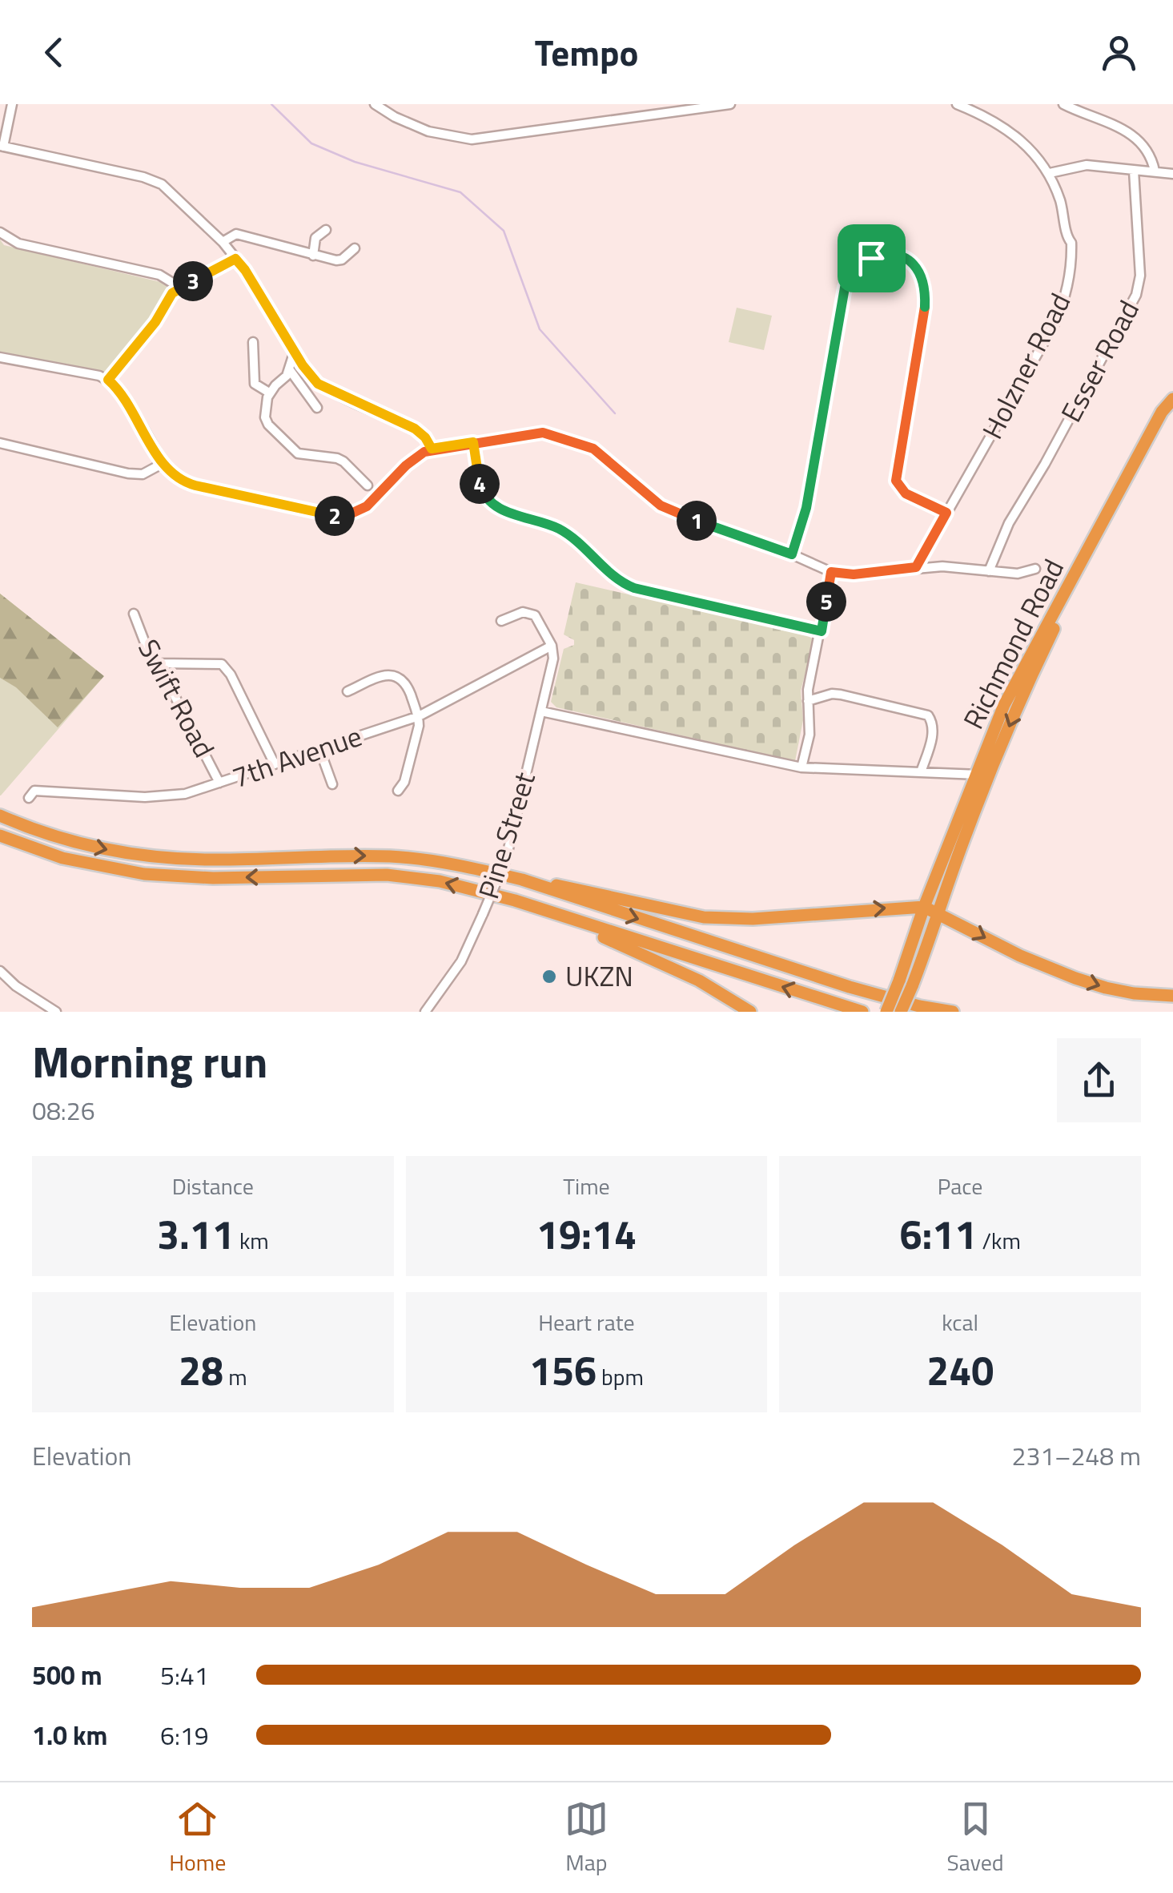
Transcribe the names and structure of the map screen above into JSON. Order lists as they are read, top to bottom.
{
  "streets": {
    "highway": ["Richmond Road"],
    "street": [
      "Esser Road",
      "Holzner Road",
      "Swift Road",
      "7th Avenue",
      "Pine Street"
    ]
  },
  "crossings": [
    ["Swift Road", "7th Avenue"],
    ["7th Avenue", "Pine Street"]
  ],
  "places": ["UKZN"],
  "page": {
    "header": "Tempo",
    "pins": [
      "3",
      "4",
      "2",
      "1",
      "5"
    ],
    "heading": ["Morning run", "08:26"],
    "stats": [
      ["Distance", "3.11 km"],
      ["Time", "19:14"],
      ["Pace", "6:11 /km"],
      ["Elevation", "28 m"],
      ["Heart rate", "156 bpm"],
      ["kcal", "240"]
    ],
    "chart": ["Elevation", "231–248 m"],
    "list": [
      {
        "name": "500 m",
        "note": "5:41"
      },
      {
        "name": "1.0 km",
        "note": "6:19"
      }
    ],
    "tabs": ["Home", "Map", "Saved"]
  }
}
